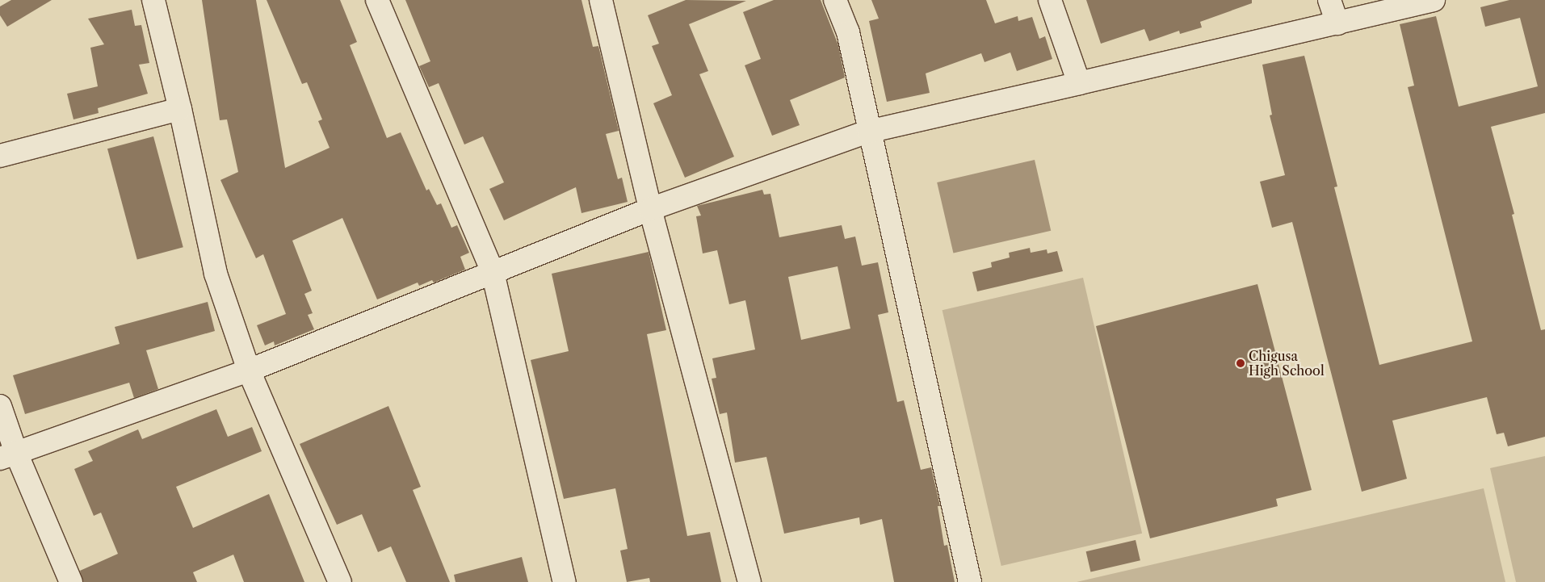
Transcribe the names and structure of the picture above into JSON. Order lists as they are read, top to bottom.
{
  "places": ["Chigusa High School"]
}
